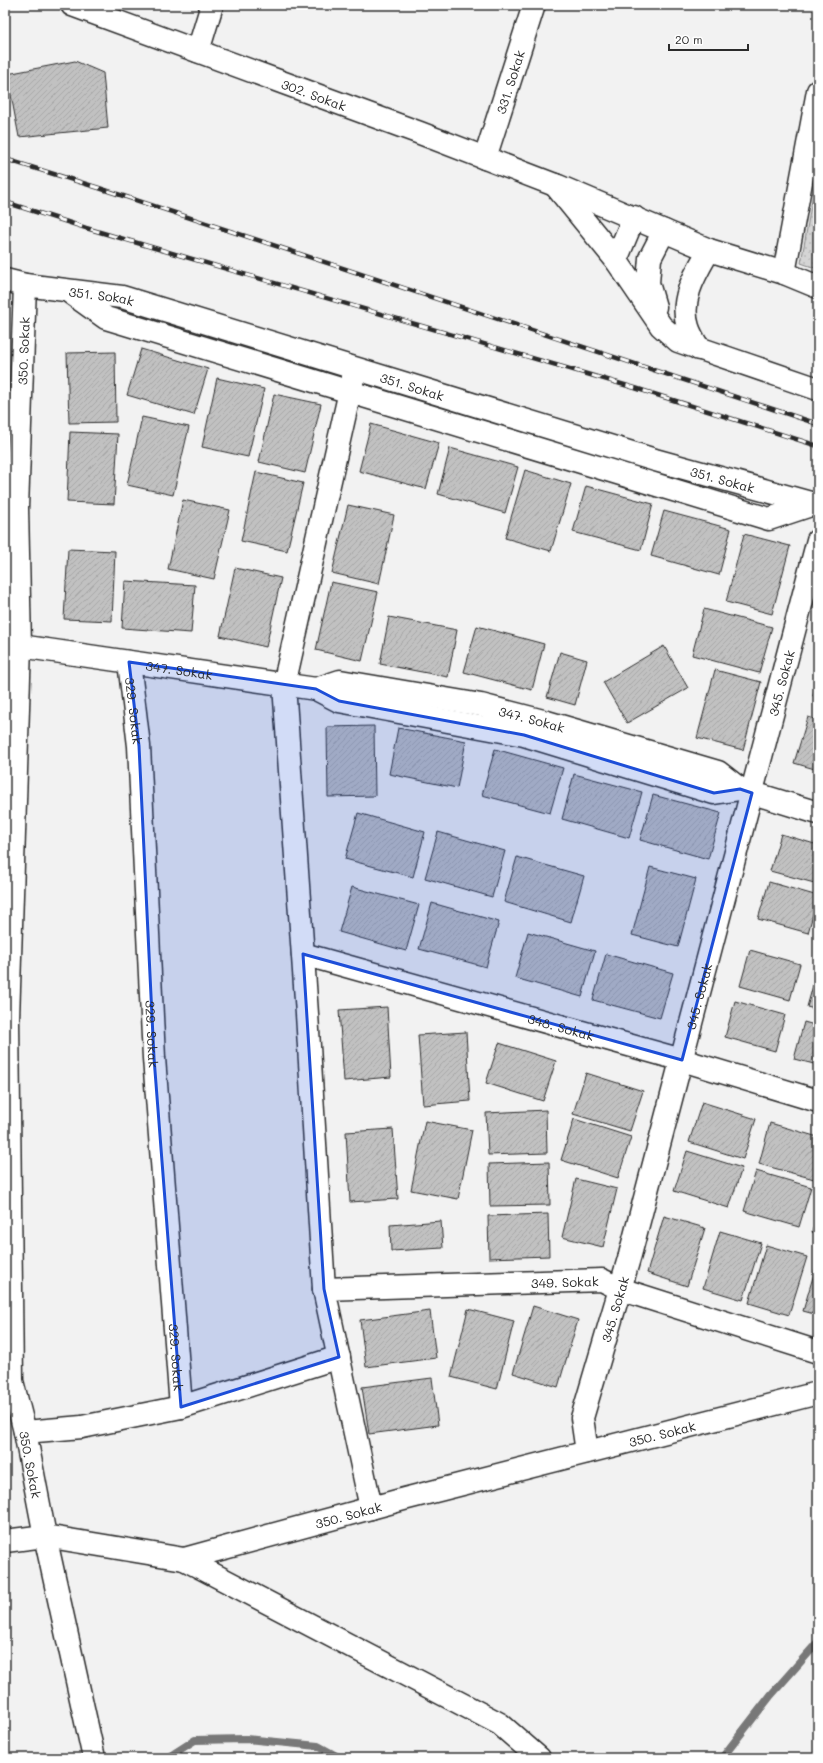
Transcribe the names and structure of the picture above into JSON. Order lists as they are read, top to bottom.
{
  "streets": {
    "street": [
      "331. Sokak",
      "302. Sokak",
      "351. Sokak",
      "350. Sokak",
      "347. Sokak",
      "345. Sokak",
      "329. Sokak",
      "348. Sokak",
      "349. Sokak"
    ]
  },
  "crossings": [
    ["331. Sokak", "302. Sokak"],
    ["351. Sokak", "350. Sokak"],
    ["350. Sokak", "347. Sokak"],
    ["350. Sokak", "345. Sokak"],
    ["347. Sokak", "345. Sokak"],
    ["347. Sokak", "329. Sokak"],
    ["345. Sokak", "348. Sokak"],
    ["345. Sokak", "349. Sokak"]
  ],
  "scale_bar": "20 m"
}
